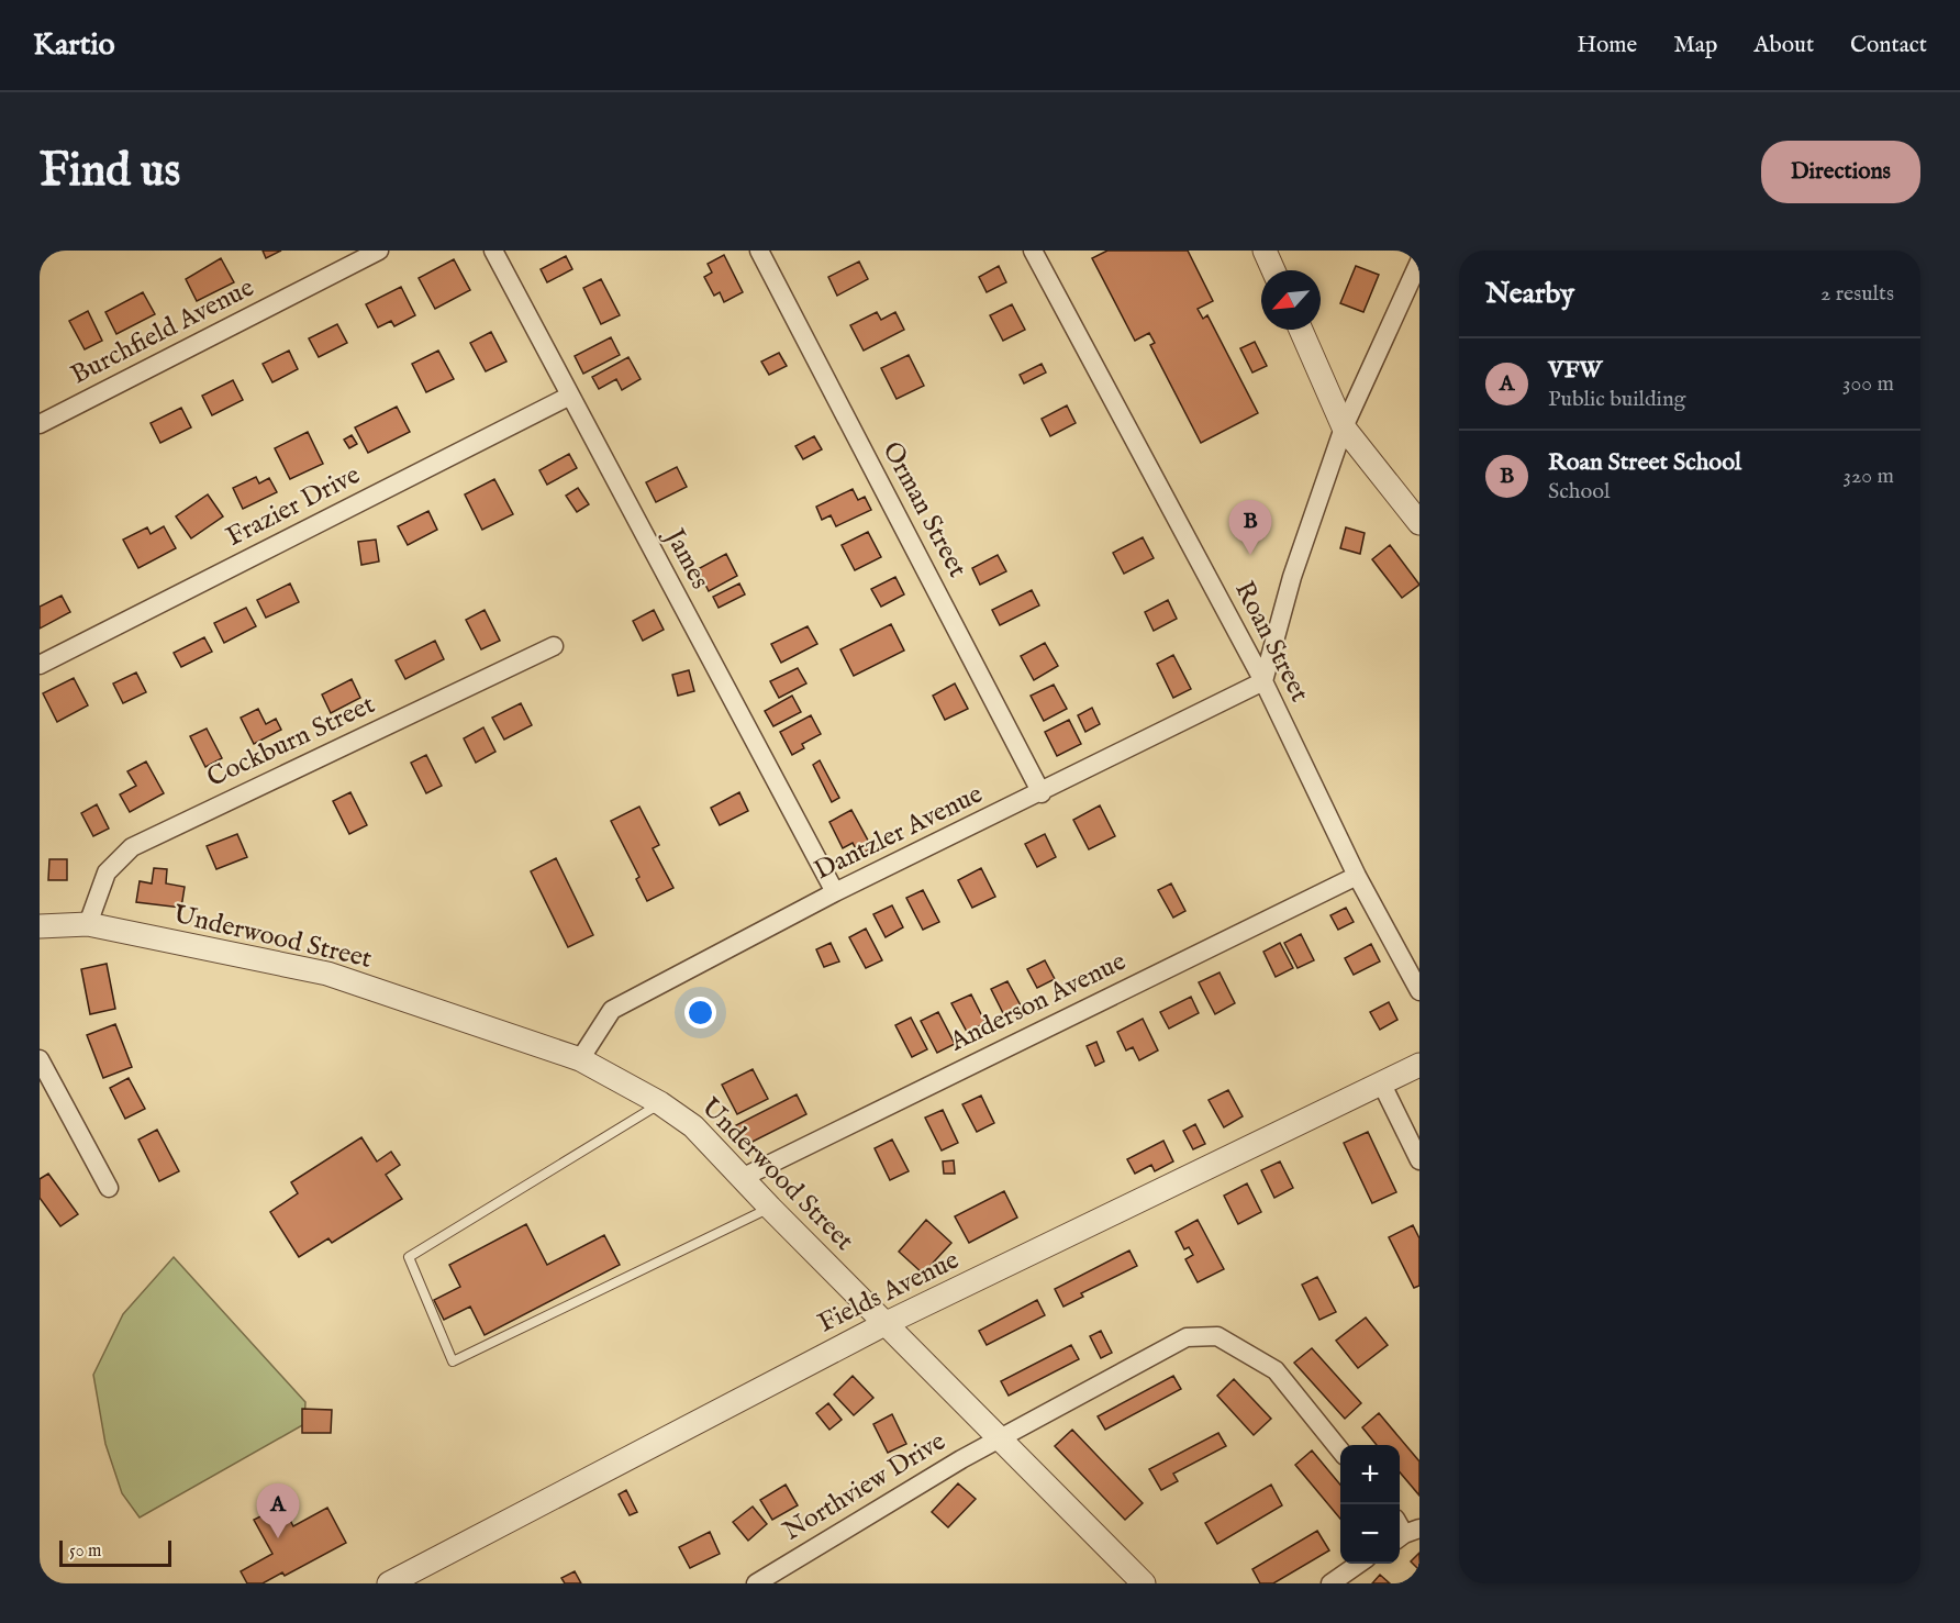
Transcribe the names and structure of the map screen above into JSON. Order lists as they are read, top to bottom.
{
  "streets": {
    "street": [
      "Burchfield Avenue",
      "Frazier Drive",
      "Orman Street",
      "James",
      "Roan Street",
      "Cockburn Street",
      "Dantzler Avenue",
      "Underwood Street",
      "Anderson Avenue",
      "Fields Avenue",
      "Northview Drive"
    ]
  },
  "crossings": [
    ["Frazier Drive", "James"],
    ["Orman Street", "Dantzler Avenue"],
    ["James", "Dantzler Avenue"],
    ["Roan Street", "Dantzler Avenue"],
    ["Roan Street", "Anderson Avenue"],
    ["Cockburn Street", "Underwood Street"],
    ["Dantzler Avenue", "Underwood Street"],
    ["Underwood Street", "Anderson Avenue"],
    ["Underwood Street", "Fields Avenue"],
    ["Underwood Street", "Northview Drive"]
  ],
  "scale_bar": "50 m",
  "north": "bottom left",
  "page": {
    "header": "Kartio",
    "nav": [
      "Home",
      "Map",
      "About",
      "Contact"
    ],
    "buttons": "Directions",
    "title": "Find us",
    "heading": ["Nearby", "2 results"],
    "list": [
      {
        "mark": "A",
        "name": "VFW",
        "note": "Public building",
        "value": "300 m"
      },
      {
        "mark": "B",
        "name": "Roan Street School",
        "note": "School",
        "value": "320 m"
      }
    ],
    "pins": ["B", "A"],
    "map_buttons": ["+", "−"],
    "scale": "50 m"
  }
}
